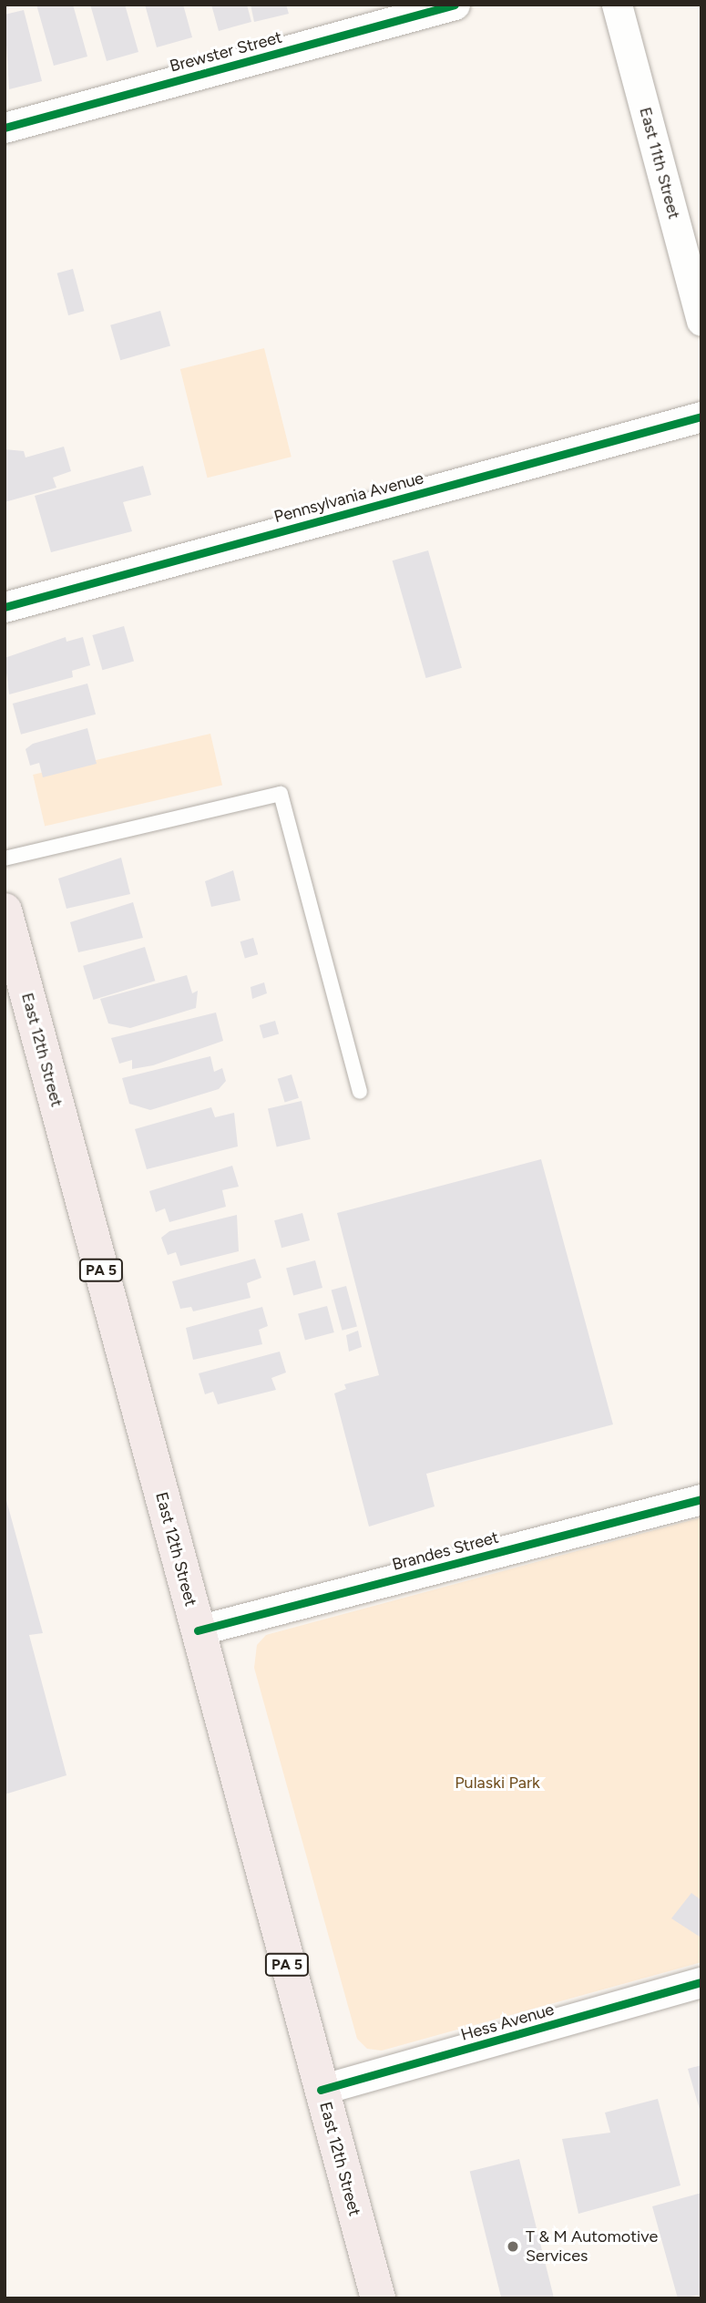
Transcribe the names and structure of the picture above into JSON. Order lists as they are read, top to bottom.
{
  "streets": {
    "main road": ["East 12th Street", "PA 5"],
    "street": [
      "Brewster Street",
      "East 11th Street",
      "Pennsylvania Avenue",
      "Brandes Street",
      "Hess Avenue"
    ]
  },
  "crossings": [
    ["East 12th Street", "Brandes Street"],
    ["East 12th Street", "Hess Avenue"]
  ],
  "parks": ["Pulaski Park"],
  "places": ["T & M Automotive Services"]
}
